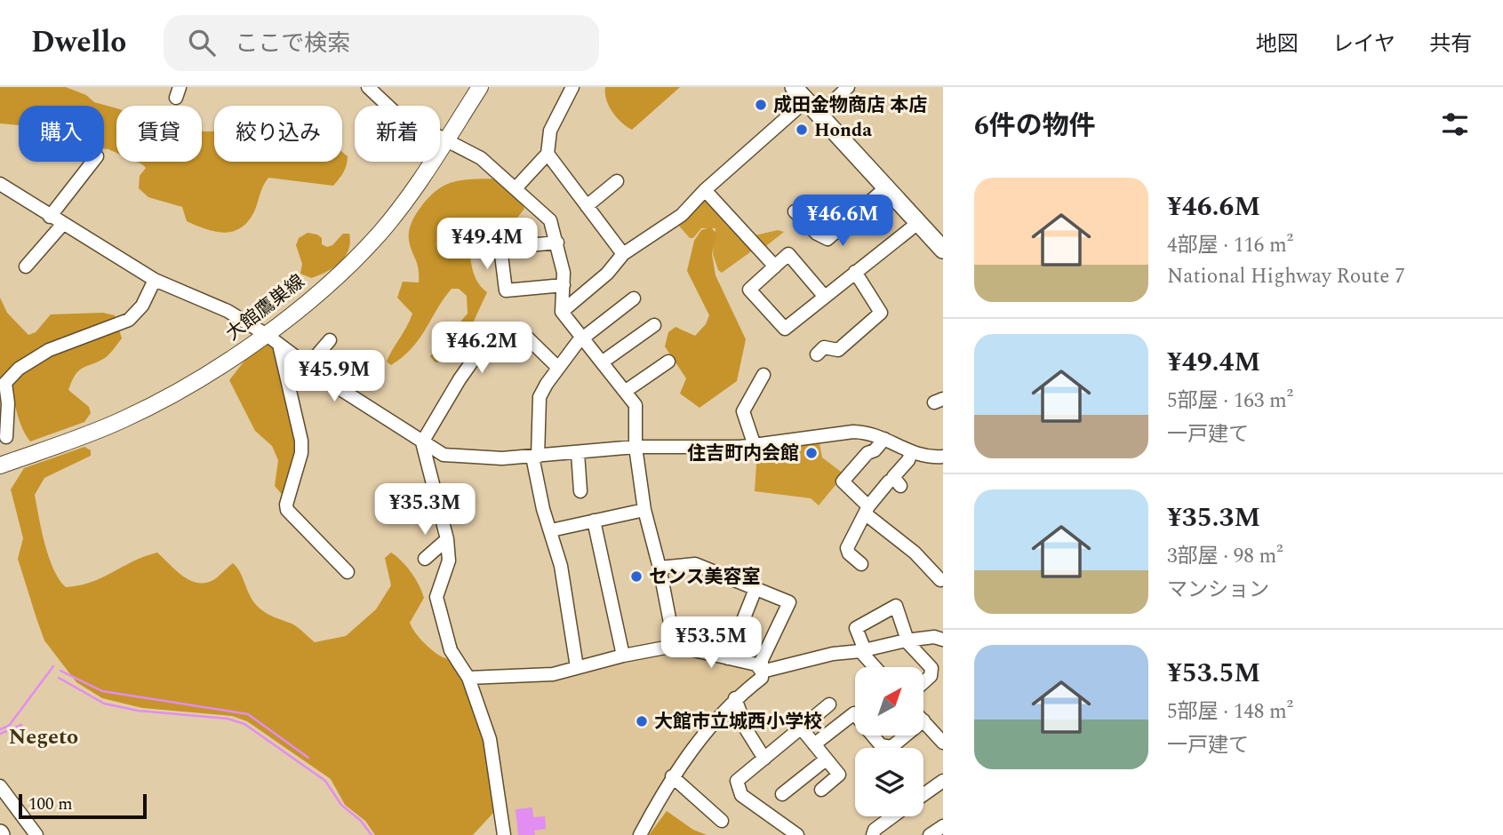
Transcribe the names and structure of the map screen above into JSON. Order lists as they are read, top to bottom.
{
  "streets": {
    "main road": ["大館鷹巣線"]
  },
  "districts": ["Negeto"],
  "places": [
    "成田金物商店 本店",
    "Honda",
    "住吉町内会館",
    "センス美容室",
    "大館市立城西小学校"
  ],
  "scale_bar": "100 m",
  "north": "top right",
  "page": {
    "header": "Dwello",
    "search": "ここで検索",
    "nav": ["地図", "レイヤ", "共有"],
    "heading": "6件の物件",
    "chip": [
      "購入",
      "賃貸",
      "絞り込み",
      "新着"
    ],
    "list": [
      {
        "name": "¥46.6M",
        "note": "4部屋 · 116 m² · National Highway Route 7"
      },
      {
        "name": "¥49.4M",
        "note": "5部屋 · 163 m² · 一戸建て"
      },
      {
        "name": "¥35.3M",
        "note": "3部屋 · 98 m² · マンション"
      },
      {
        "name": "¥53.5M",
        "note": "5部屋 · 148 m² · 一戸建て"
      }
    ],
    "price": [
      "¥46.6M",
      "¥49.4M",
      "¥46.2M",
      "¥45.9M",
      "¥35.3M",
      "¥53.5M"
    ],
    "scale": "100 m"
  }
}
